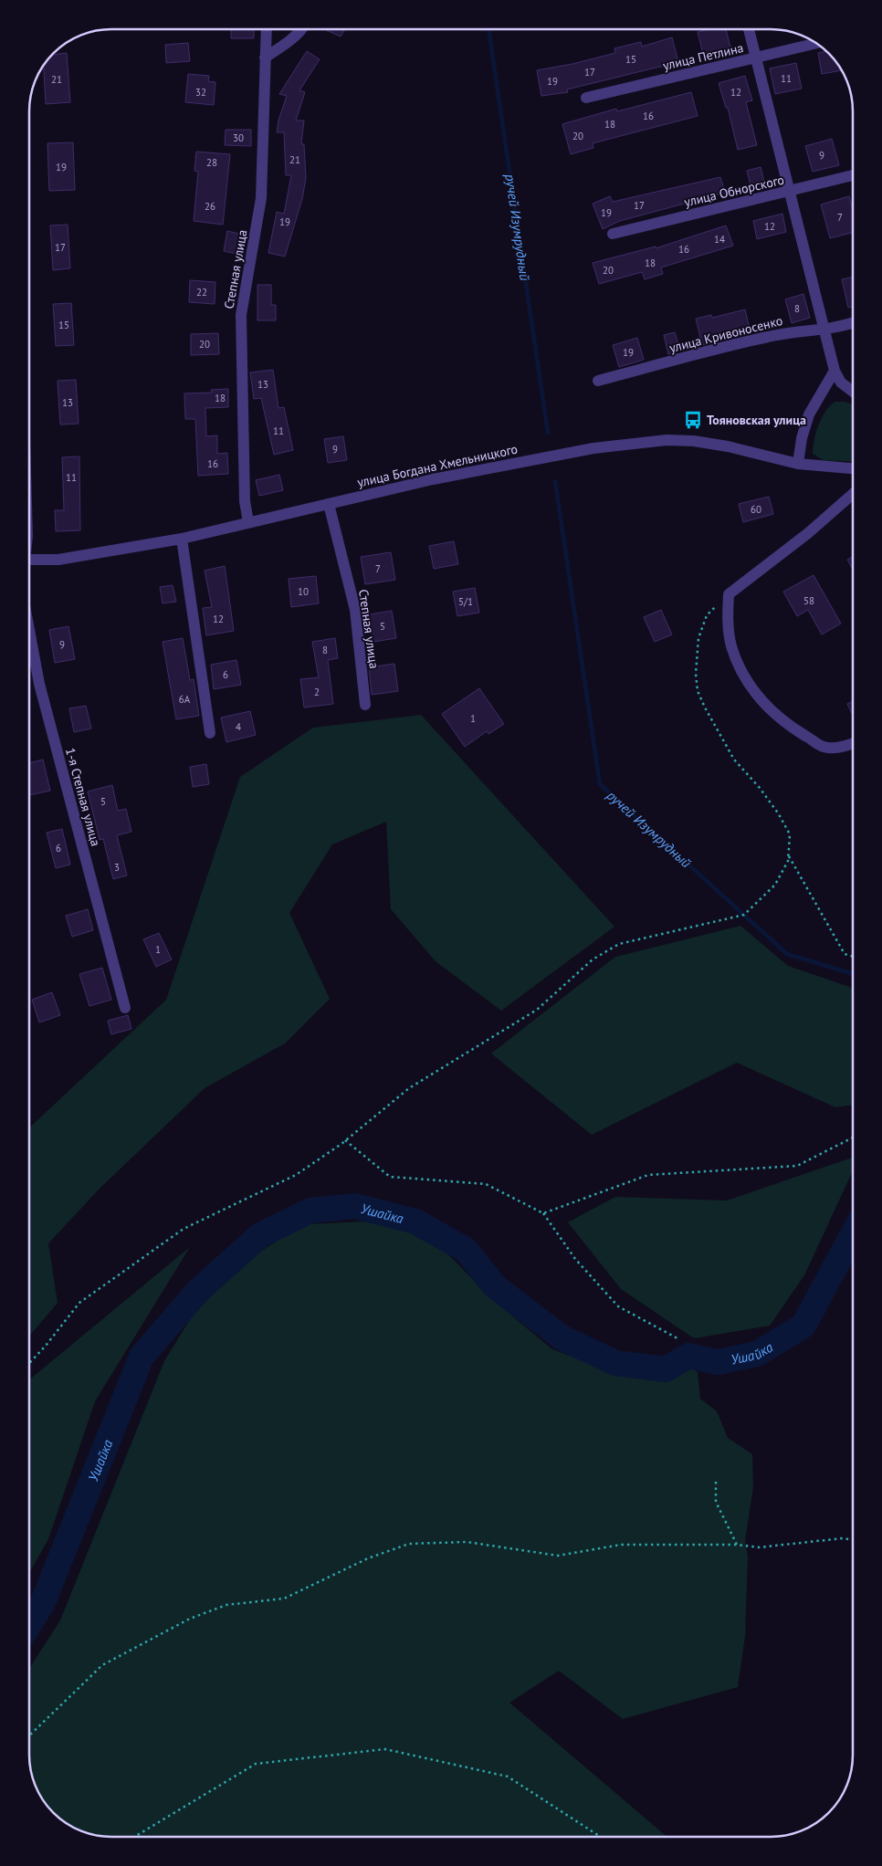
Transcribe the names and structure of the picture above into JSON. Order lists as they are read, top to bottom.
{
  "streets": {
    "street": [
      "улица Петлина",
      "улица Обнорского",
      "Степная улица",
      "улица Кривоносенко",
      "улица Богдана Хмельницкого",
      "1-я Степная улица"
    ]
  },
  "crossings": [
    ["Степная улица", "улица Богдана Хмельницкого"]
  ],
  "water": ["ручей Изумрудный", "Ушайка"],
  "places": {
    "bus stop": ["Тояновская улица"]
  },
  "house_numbers": [
    "15",
    "17",
    "11",
    "21",
    "19",
    "32",
    "12",
    "16",
    "18",
    "20",
    "30",
    "9",
    "21",
    "28",
    "19",
    "17",
    "26",
    "19",
    "7",
    "19",
    "12",
    "14",
    "17",
    "16",
    "18",
    "20",
    "22",
    "8",
    "15",
    "20",
    "19",
    "13",
    "18",
    "13",
    "11",
    "9",
    "16",
    "11",
    "60",
    "7",
    "10",
    "58",
    "5/1",
    "12",
    "5",
    "9",
    "8",
    "6",
    "2",
    "6А",
    "1",
    "4",
    "5",
    "6",
    "3",
    "1"
  ]
}
